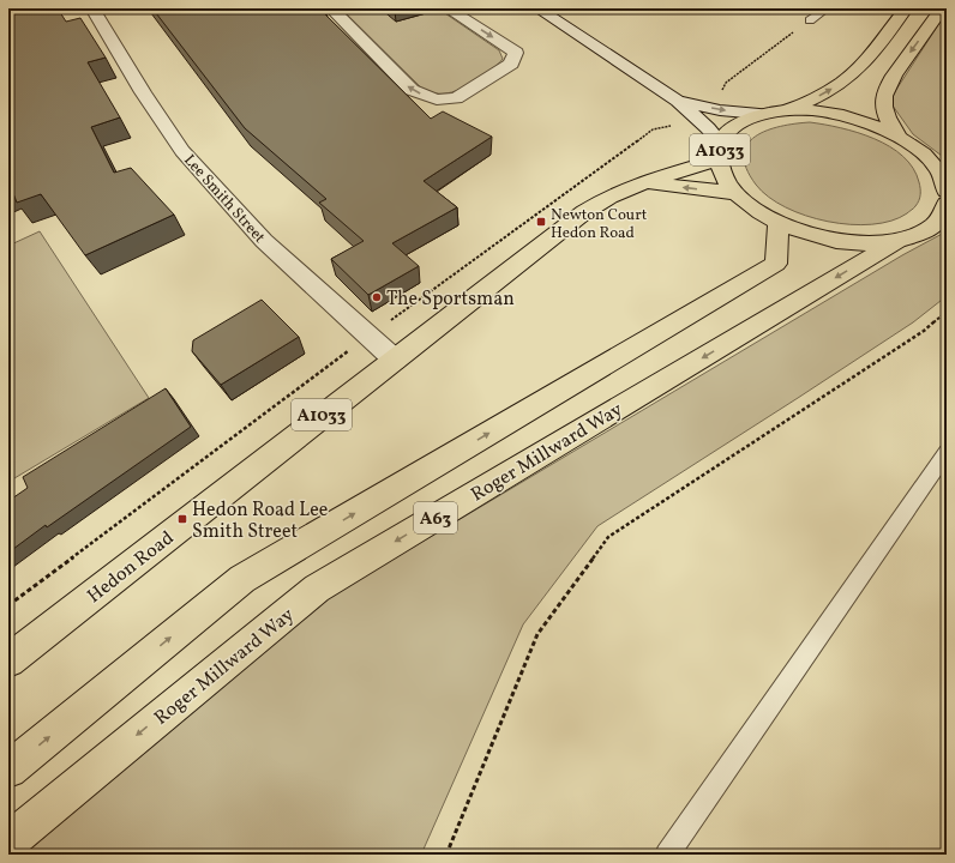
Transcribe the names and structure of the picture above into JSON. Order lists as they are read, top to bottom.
{
  "streets": {
    "highway": [
      "A1033",
      "Roger Millward Way",
      "A63",
      "Hedon Road"
    ],
    "street": ["Lee Smith Street"]
  },
  "crossings": [
    ["A1033", "Roger Millward Way"],
    ["A1033", "A63"],
    ["A1033", "Hedon Road"],
    ["Lee Smith Street", "Hedon Road"]
  ],
  "places": {
    "transit": ["Newton Court Hedon Road", "Hedon Road Lee Smith Street"],
    "other": ["The Sportsman"]
  }
}
